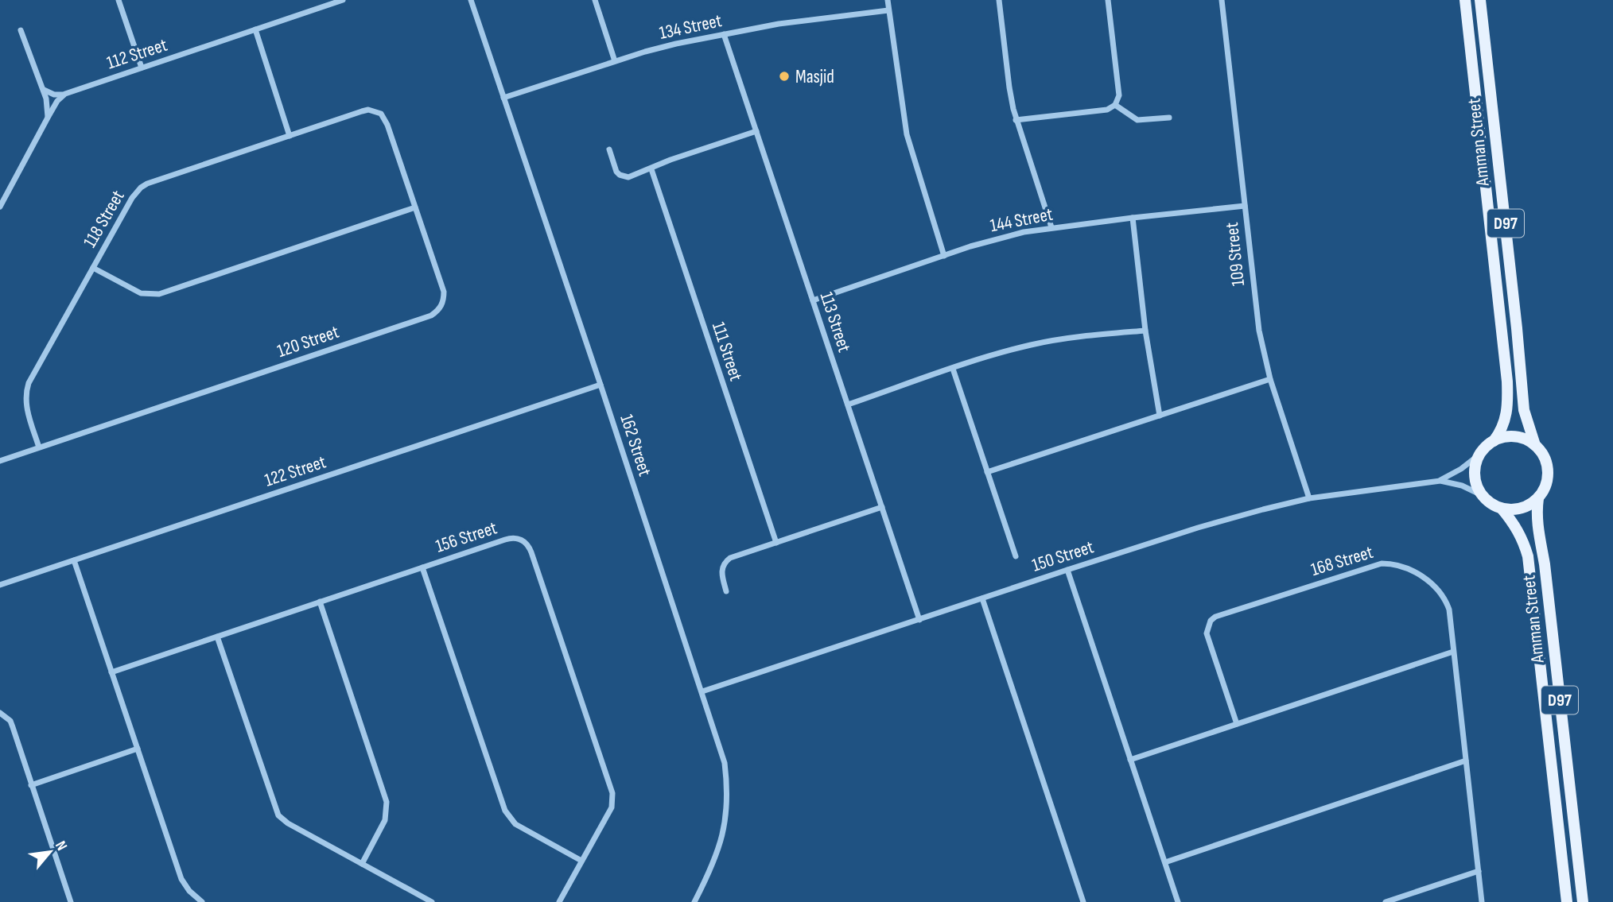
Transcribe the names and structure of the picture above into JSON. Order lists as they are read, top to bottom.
{
  "streets": {
    "main road": ["Amman Street", "D97"],
    "street": [
      "134 Street",
      "112 Street",
      "118 Street",
      "144 Street",
      "109 Street",
      "113 Street",
      "120 Street",
      "111 Street",
      "162 Street",
      "122 Street",
      "156 Street",
      "150 Street",
      "168 Street"
    ]
  },
  "crossings": [
    ["134 Street", "113 Street"],
    ["134 Street", "162 Street"],
    ["Amman Street", "150 Street"],
    ["118 Street", "120 Street"],
    ["144 Street", "109 Street"],
    ["144 Street", "113 Street"],
    ["109 Street", "150 Street"],
    ["113 Street", "150 Street"],
    ["162 Street", "122 Street"],
    ["162 Street", "150 Street"]
  ],
  "places": ["Masjid"],
  "north": "top right"
}
